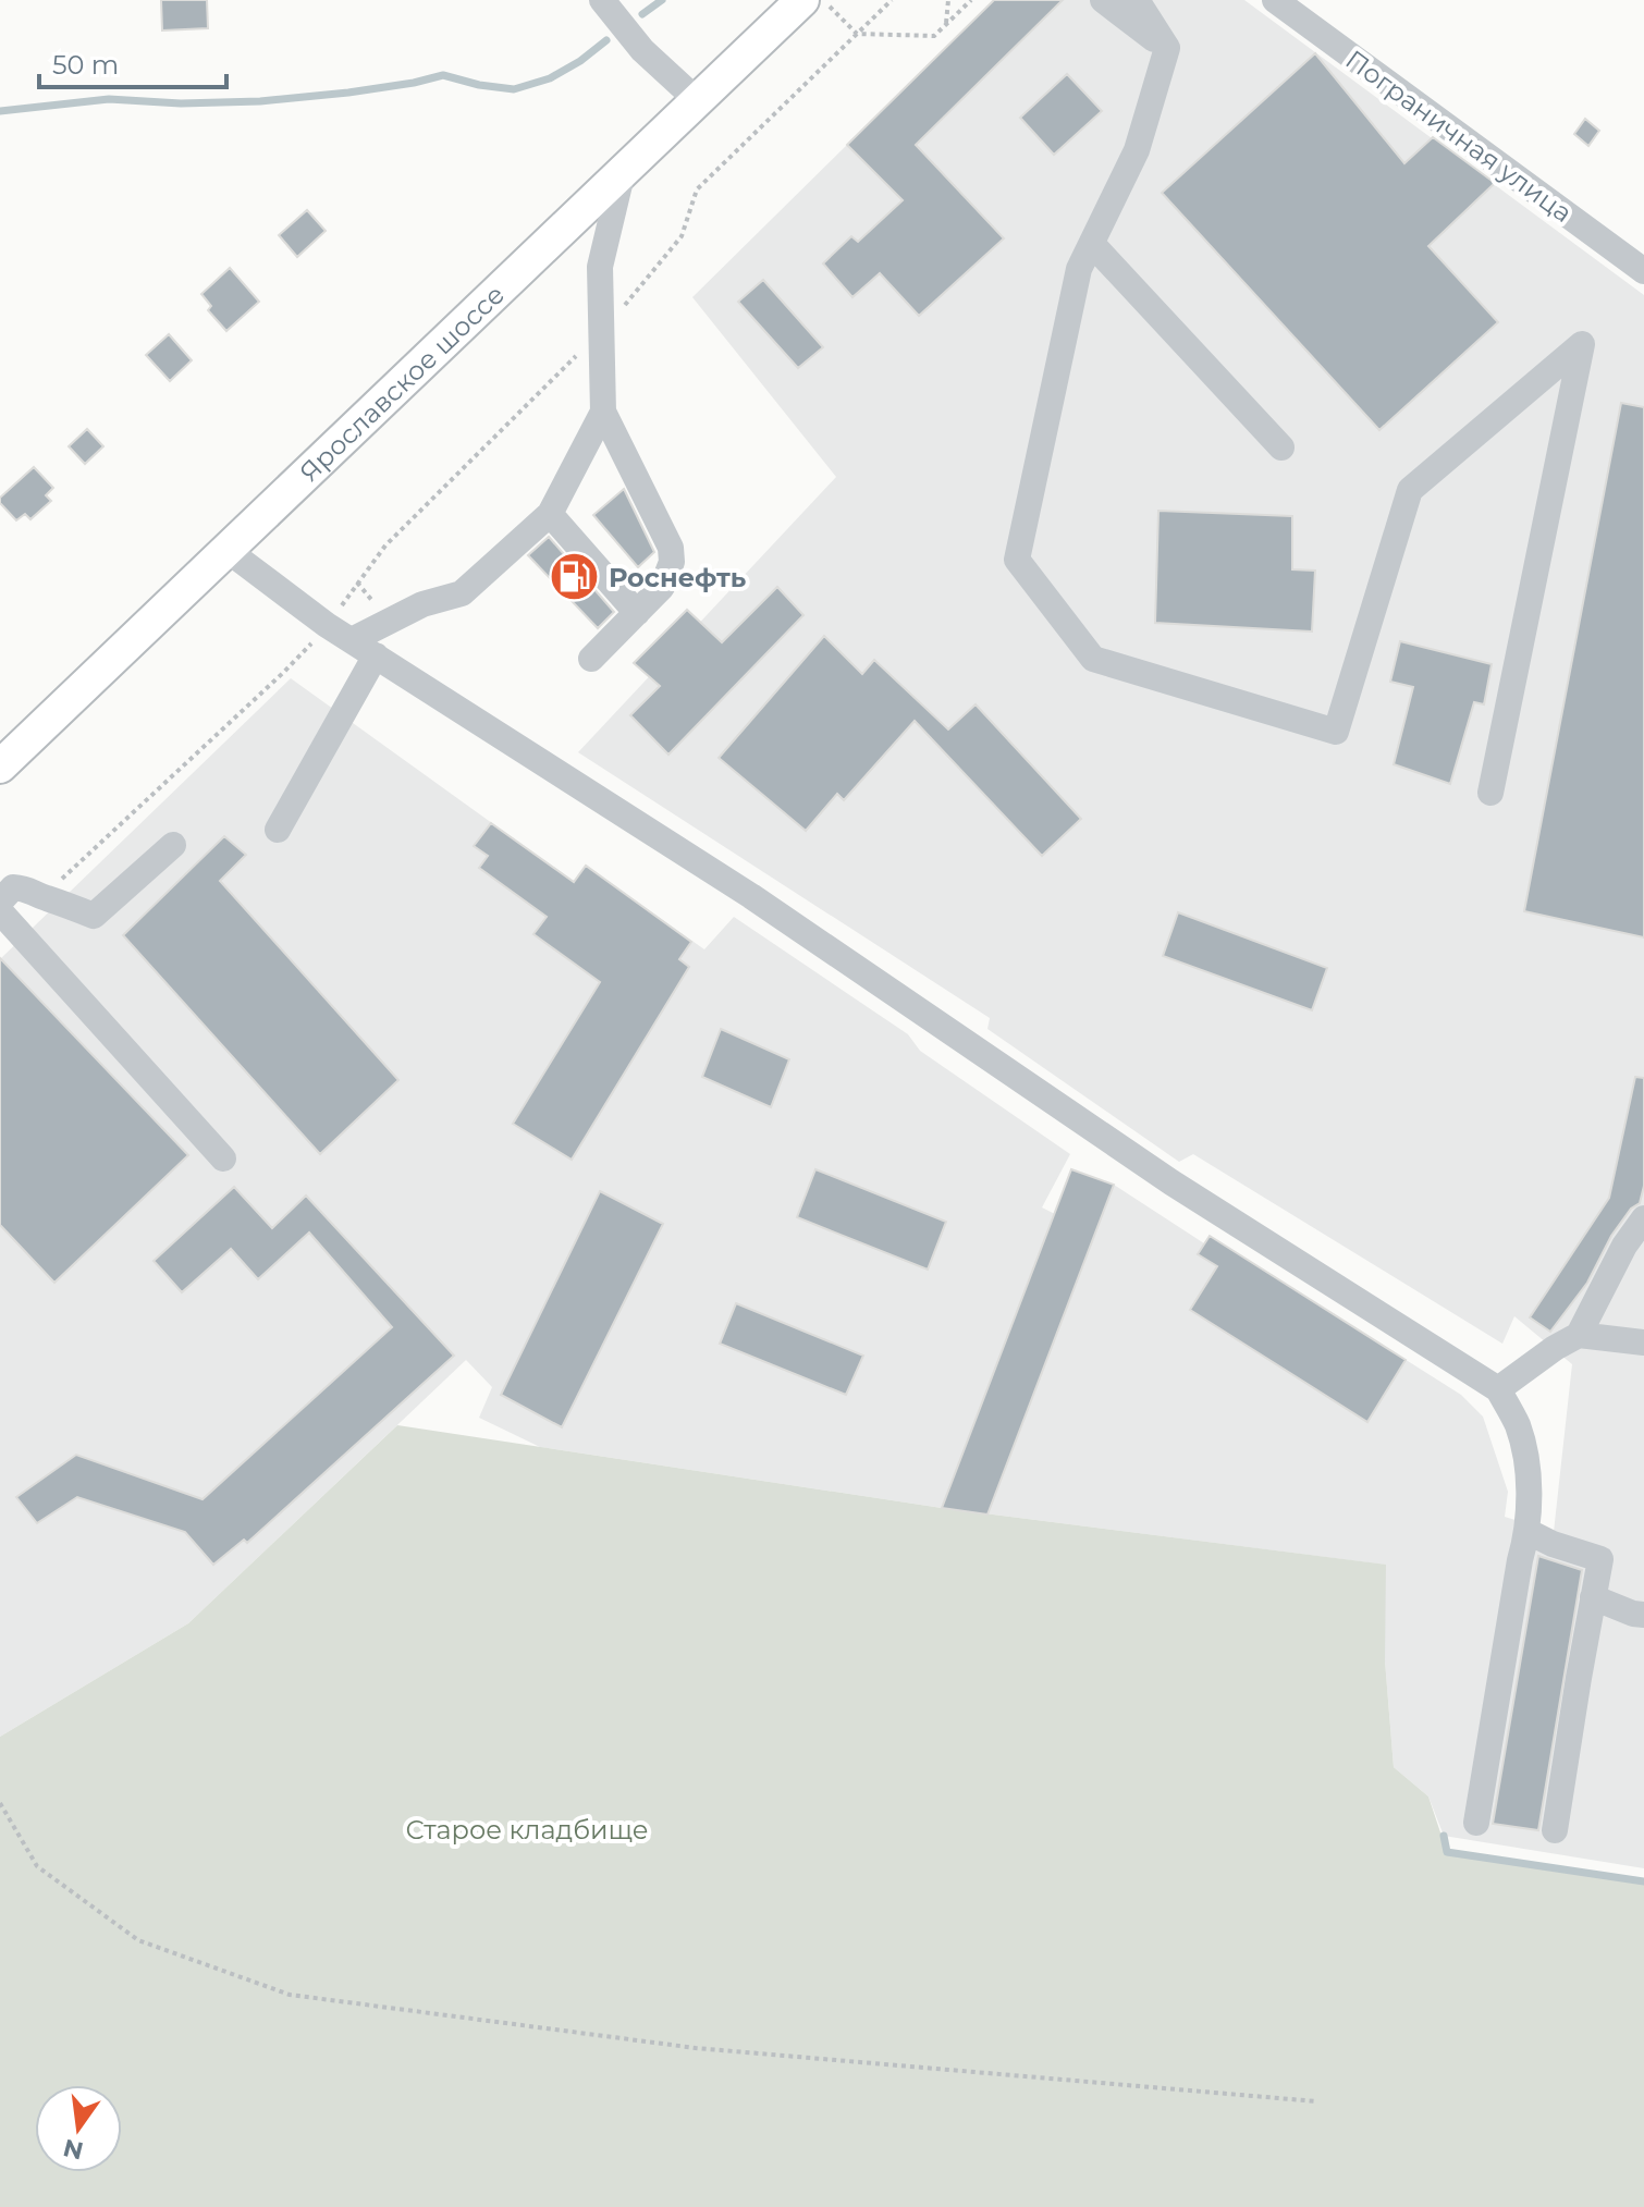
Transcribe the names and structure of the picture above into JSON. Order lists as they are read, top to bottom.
{
  "streets": {
    "main road": ["Ярославское шоссе"],
    "street": ["Пограничная улица"]
  },
  "parks": ["Старое кладбище"],
  "places": {
    "fuel station": ["Роснефть"]
  },
  "scale_bar": "50 m",
  "north": "bottom"
}
